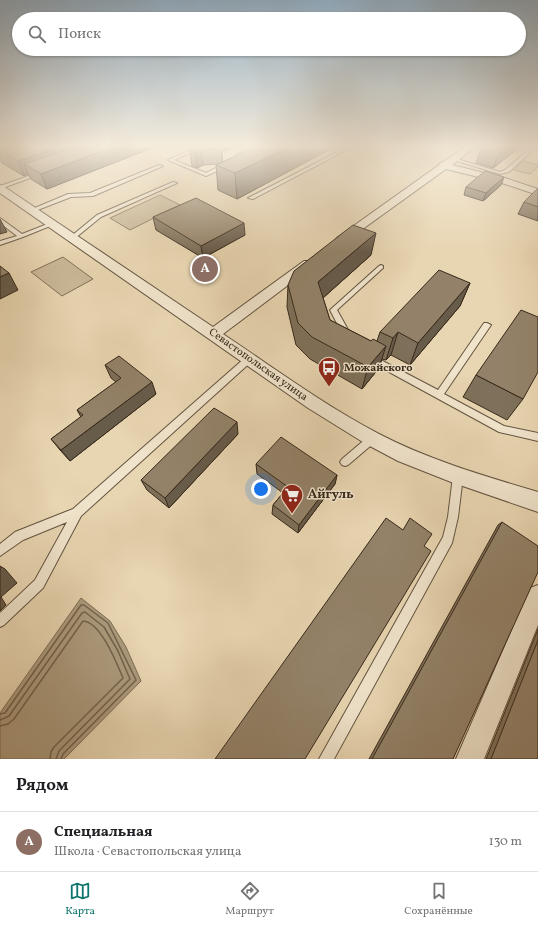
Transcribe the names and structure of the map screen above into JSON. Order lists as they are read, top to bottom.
{
  "streets": {
    "street": ["Севастопольская улица"]
  },
  "places": {
    "bus stop": ["Можайского"],
    "supermarket": ["Айгуль"]
  },
  "page": {
    "search": "Поиск",
    "pins": "A",
    "heading": "Рядом",
    "list": [
      {
        "mark": "A",
        "name": "Специальная",
        "note": "Школа · Севастопольская улица",
        "value": "130 m"
      }
    ],
    "nav": ["Карта", "Маршрут", "Сохранённые"]
  }
}
